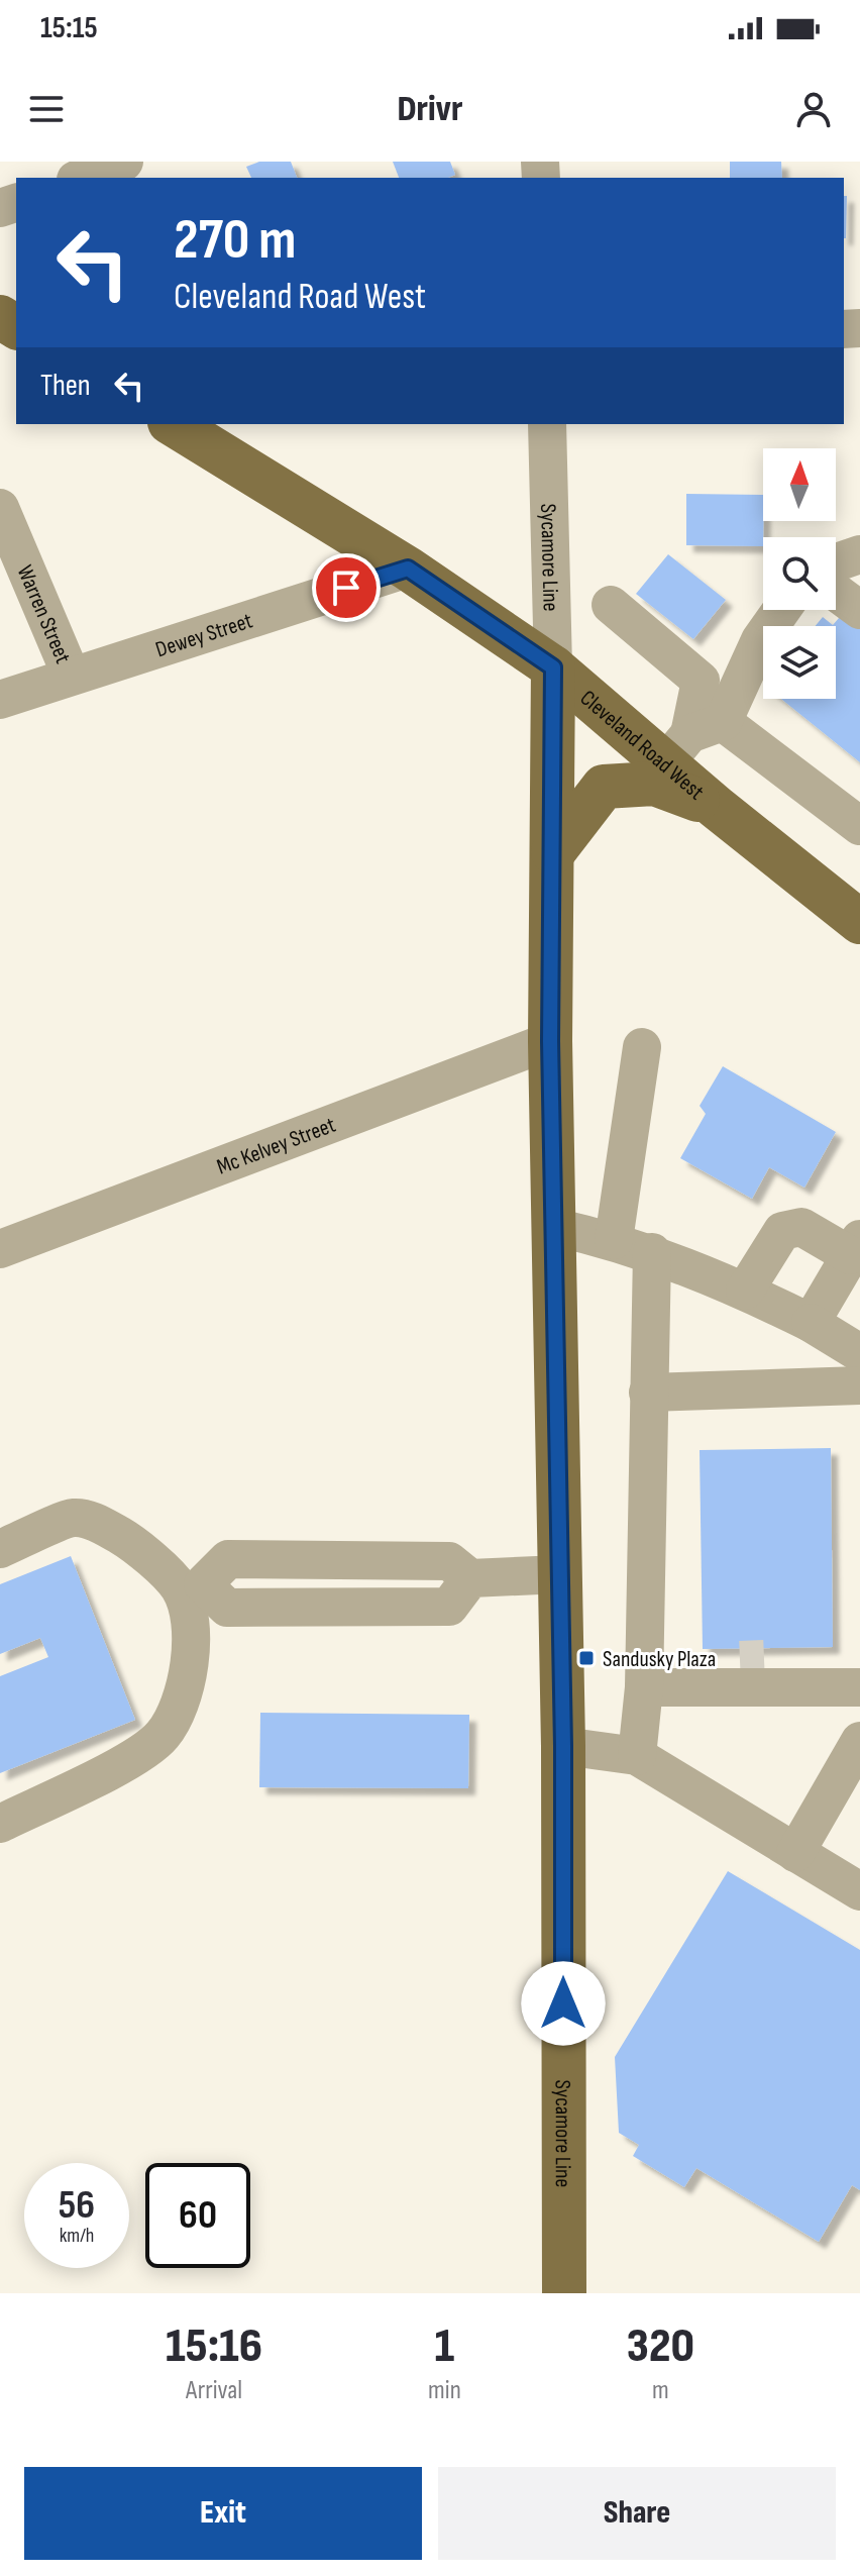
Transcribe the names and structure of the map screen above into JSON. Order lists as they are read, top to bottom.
{
  "streets": {
    "main road": ["Sycamore Line", "Cleveland Road West"],
    "street": ["Warren Street", "Dewey Street", "Mc Kelvey Street"]
  },
  "crossings": [
    ["Sycamore Line", "Cleveland Road West"],
    ["Sycamore Line", "Mc Kelvey Street"],
    ["Warren Street", "Dewey Street"],
    ["Dewey Street", "Cleveland Road West"]
  ],
  "places": {
    "transit": ["Sandusky Plaza"]
  },
  "north": "top",
  "page": {
    "status": "15:15",
    "header": "Drivr",
    "turn": ["270 m", "Cleveland Road West"],
    "then": "Then",
    "speed": "56 km/h",
    "limit": "60",
    "eta": [
      "15:16",
      "Arrival",
      "1",
      "min",
      "320",
      "m"
    ],
    "buttons": ["Exit", "Share"]
  }
}
